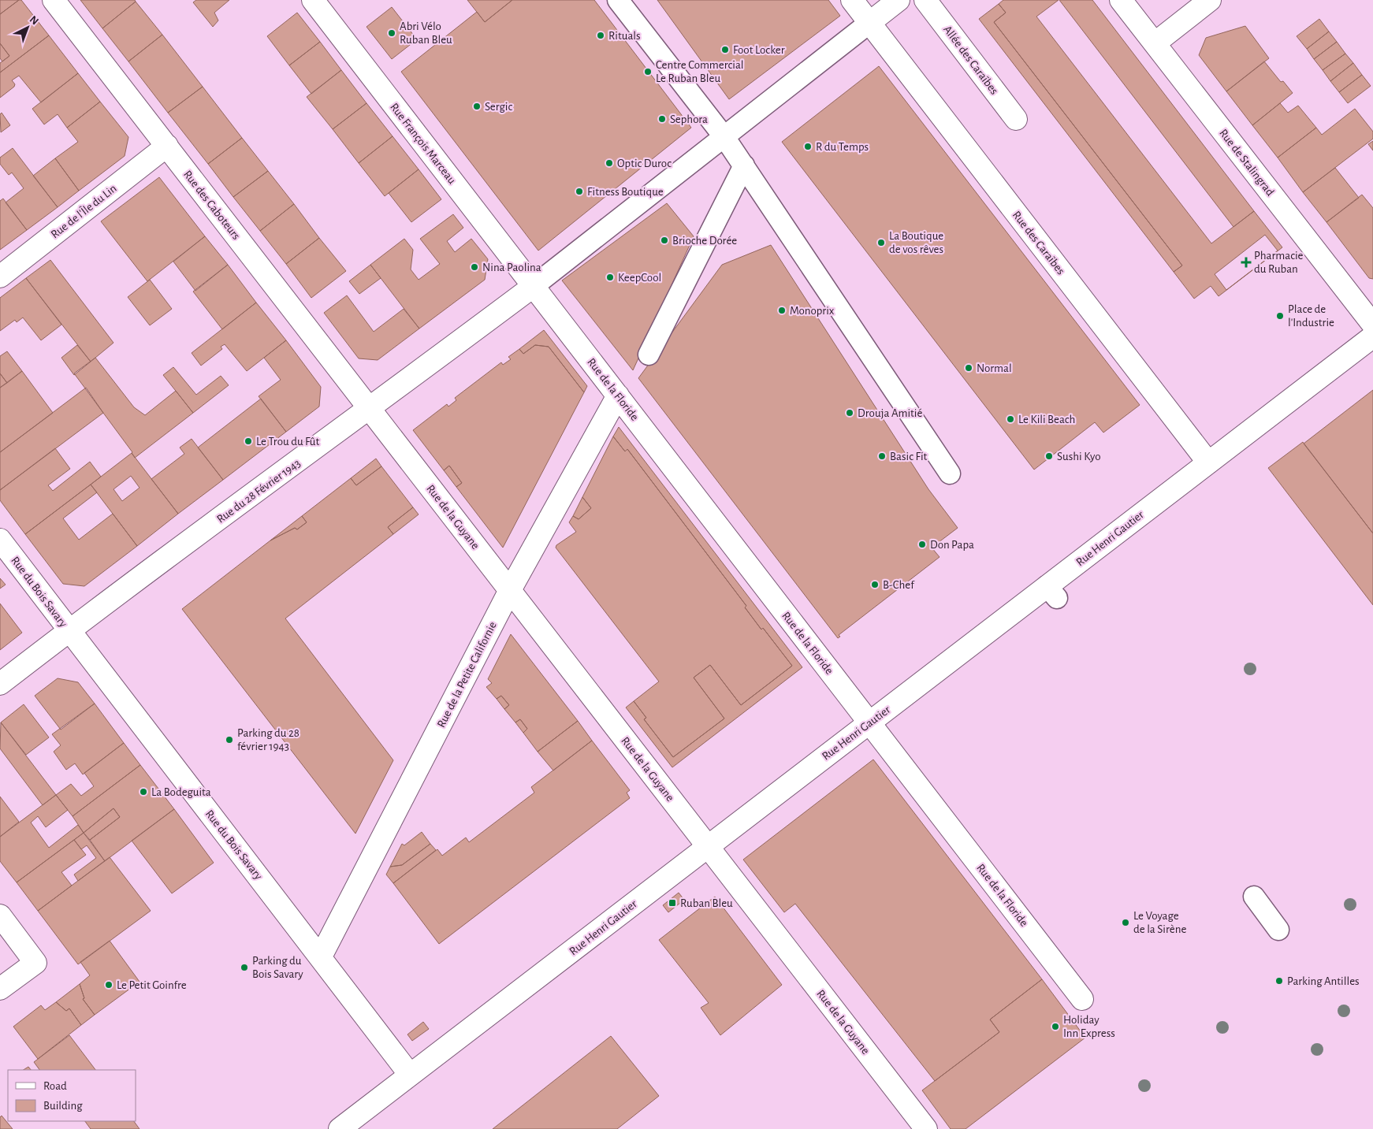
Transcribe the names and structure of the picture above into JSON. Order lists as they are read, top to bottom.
{
  "streets": {
    "street": [
      "Allée des Caraïbes",
      "Rue François Marceau",
      "Rue de Stalingrad",
      "Rue des Caboteurs",
      "Rue de l'Île du Lin",
      "Rue des Caraïbes",
      "Rue de la Floride",
      "Rue du 28 Février 1943",
      "Rue de la Guyane",
      "Rue Henri Gautier",
      "Rue du Bois Savary",
      "Rue de la Petite Californie"
    ]
  },
  "crossings": [
    ["Rue François Marceau", "Rue de la Floride"],
    ["Rue François Marceau", "Rue du 28 Février 1943"],
    ["Rue des Caboteurs", "Rue de l'Île du Lin"],
    ["Rue des Caboteurs", "Rue du 28 Février 1943"],
    ["Rue des Caboteurs", "Rue de la Guyane"],
    ["Rue des Caraïbes", "Rue du 28 Février 1943"],
    ["Rue des Caraïbes", "Rue Henri Gautier"],
    ["Rue de la Floride", "Rue du 28 Février 1943"],
    ["Rue de la Floride", "Rue Henri Gautier"],
    ["Rue de la Floride", "Rue de la Petite Californie"],
    ["Rue du 28 Février 1943", "Rue de la Guyane"],
    ["Rue du 28 Février 1943", "Rue du Bois Savary"],
    ["Rue de la Guyane", "Rue Henri Gautier"],
    ["Rue de la Guyane", "Rue de la Petite Californie"],
    ["Rue Henri Gautier", "Rue du Bois Savary"],
    ["Rue du Bois Savary", "Rue de la Petite Californie"]
  ],
  "places": {
    "other": [
      "Abri Vélo Ruban Bleu",
      "Rituals",
      "Foot Locker",
      "Centre Commercial Le Ruban Bleu",
      "Sergic",
      "Sephora",
      "R du Temps",
      "Optic Duroc",
      "Fitness Boutique",
      "Brioche Dorée",
      "La Boutique de vos rêves",
      "Nina Paolina",
      "KeepCool",
      "Monoprix",
      "Place de l'Industrie",
      "Normal",
      "Drouja Amitié",
      "Le Kili Beach",
      "Le Trou du Fût",
      "Basic Fit",
      "Sushi Kyo",
      "Don Papa",
      "B-Chef",
      "Parking du 28 février 1943",
      "La Bodeguita",
      "Le Voyage de la Sirène",
      "Parking du Bois Savary",
      "Parking Antilles",
      "Le Petit Goinfre",
      "Holiday Inn Express"
    ],
    "health": ["Pharmacie du Ruban"],
    "transit": ["Ruban Bleu"]
  },
  "legend": ["Road", "Building"],
  "north": "top right"
}
